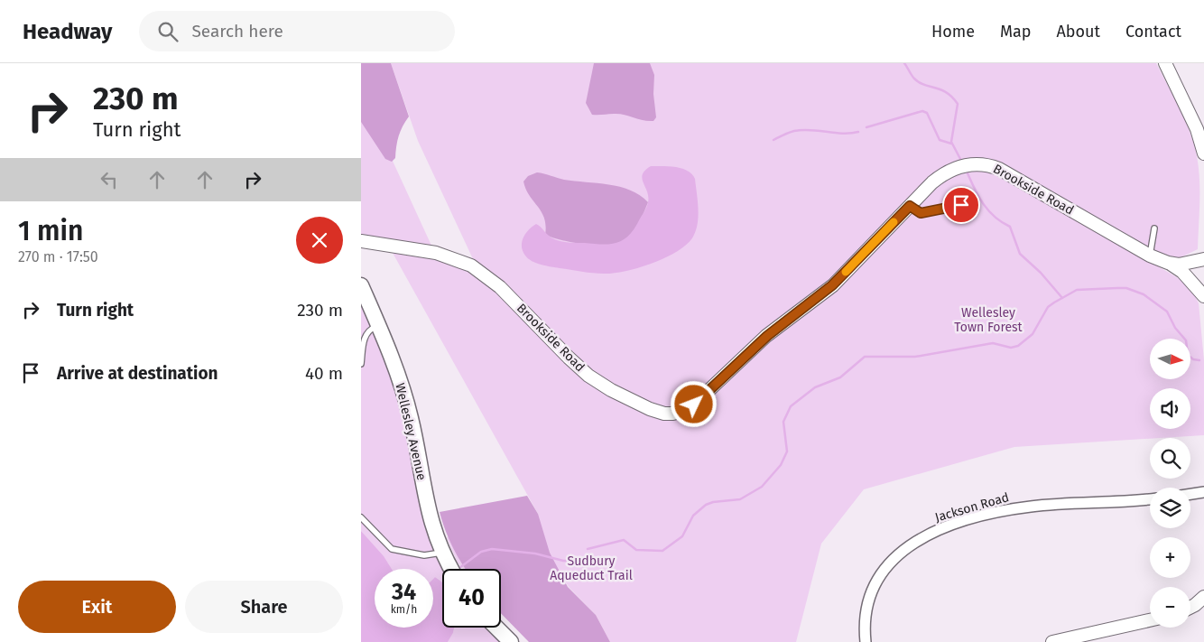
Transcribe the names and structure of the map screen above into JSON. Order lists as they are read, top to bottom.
{
  "streets": {
    "main road": ["Wellesley Avenue"],
    "street": ["Brookside Road", "Jackson Road"]
  },
  "parks": ["Wellesley Town Forest", "Sudbury Aqueduct Trail"],
  "north": "right",
  "page": {
    "header": "Headway",
    "search": "Search here",
    "nav": [
      "Home",
      "Map",
      "About",
      "Contact"
    ],
    "turn": ["230 m", "Turn right"],
    "heading": ["1 min", "270 m · 17:50"],
    "list": [
      {
        "name": "Turn right",
        "value": "230 m"
      },
      {
        "name": "Arrive at destination",
        "value": "40 m"
      }
    ],
    "map_buttons": ["+", "−"],
    "speed": "34 km/h",
    "limit": "40",
    "buttons": ["Exit", "Share"]
  }
}
